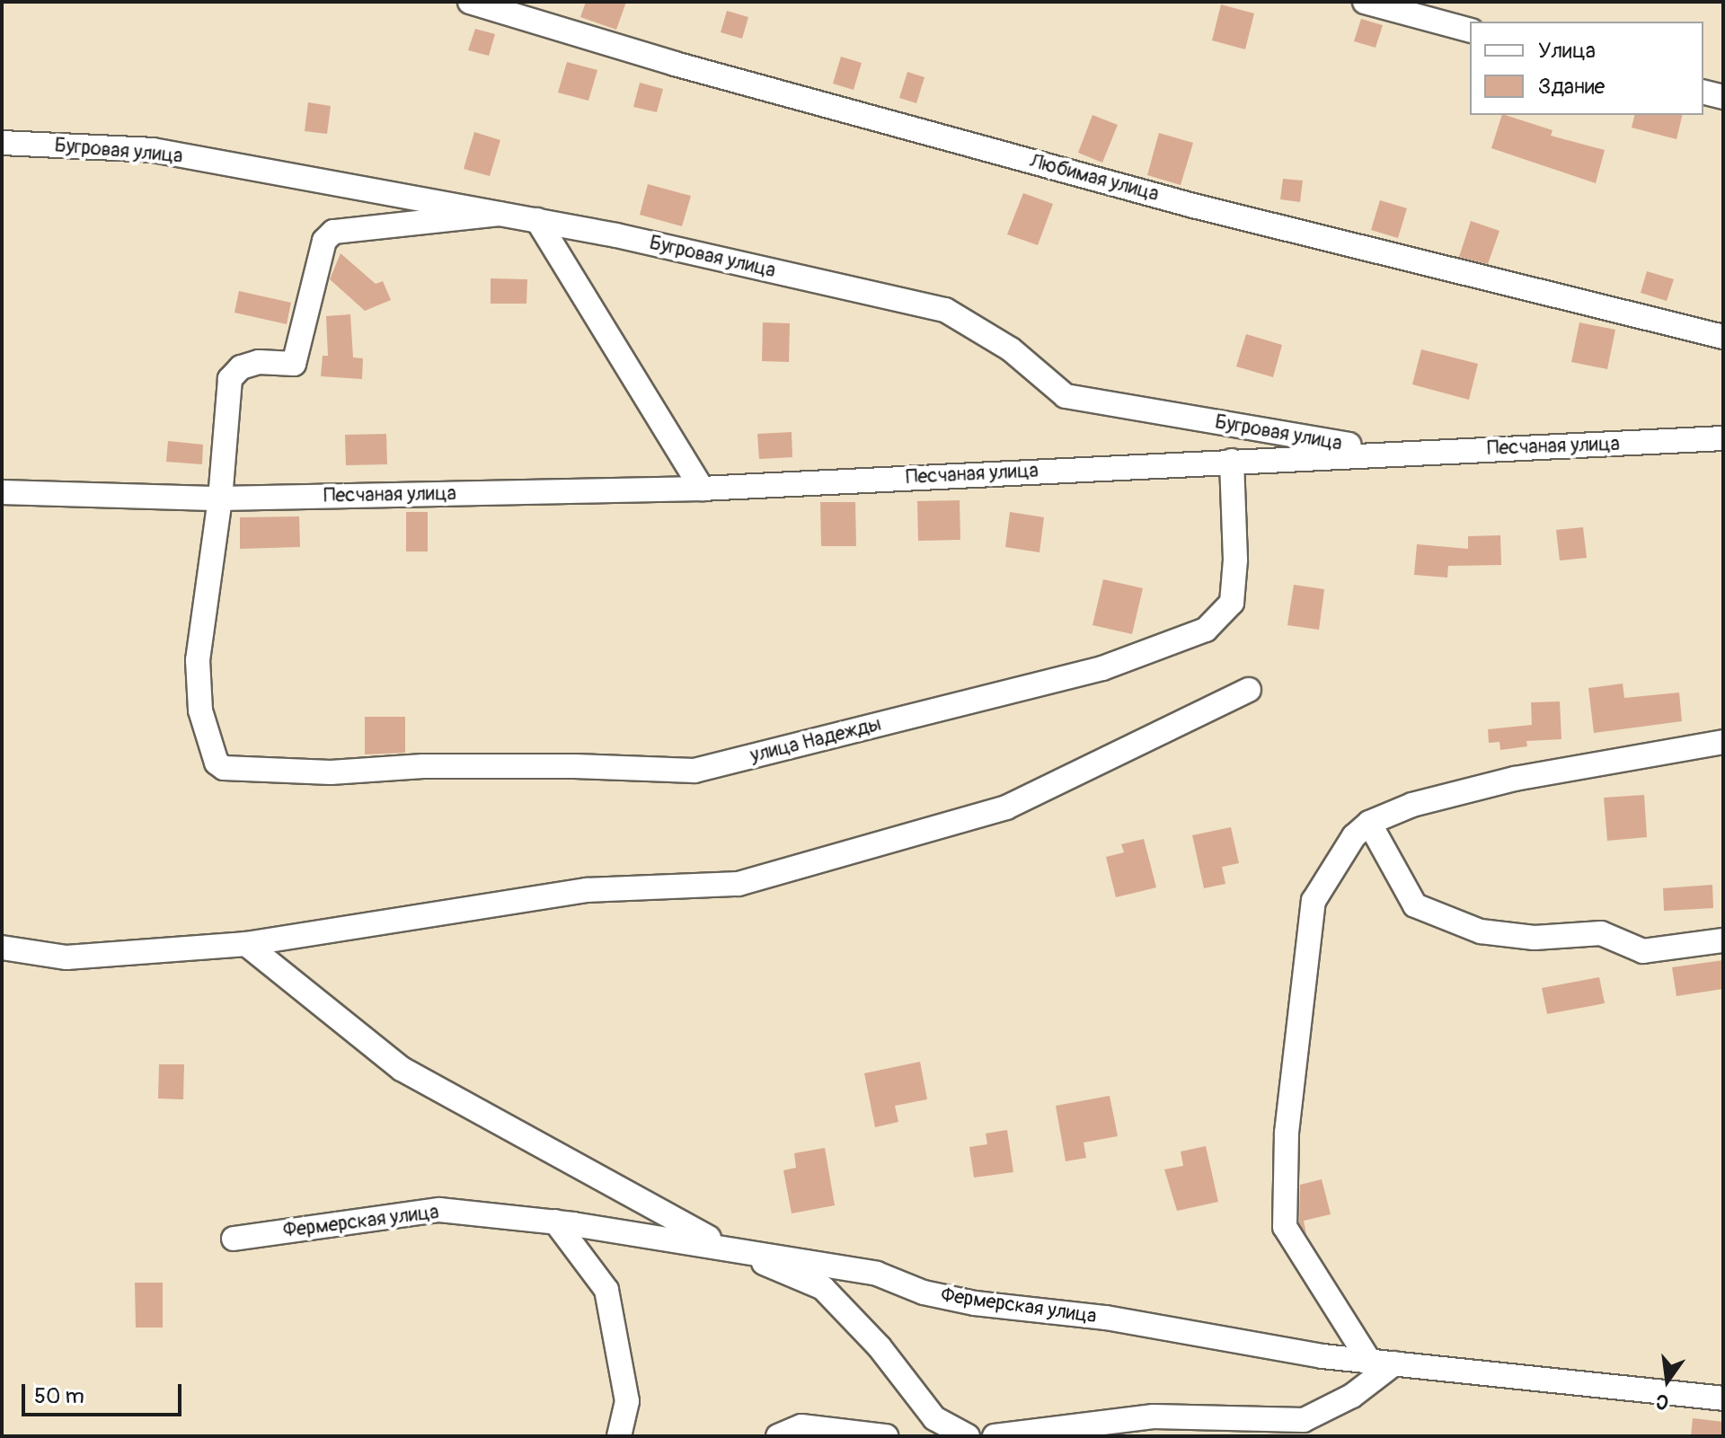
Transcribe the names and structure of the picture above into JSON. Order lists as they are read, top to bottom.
{
  "streets": {
    "street": [
      "Бугровая улица",
      "Любимая улица",
      "Песчаная улица",
      "улица Надежды",
      "Фермерская улица"
    ]
  },
  "crossings": [
    ["Бугровая улица", "Песчаная улица"],
    ["Песчаная улица", "улица Надежды"]
  ],
  "legend": ["Улица", "Здание"],
  "scale_bar": "50 m",
  "north": "bottom"
}
